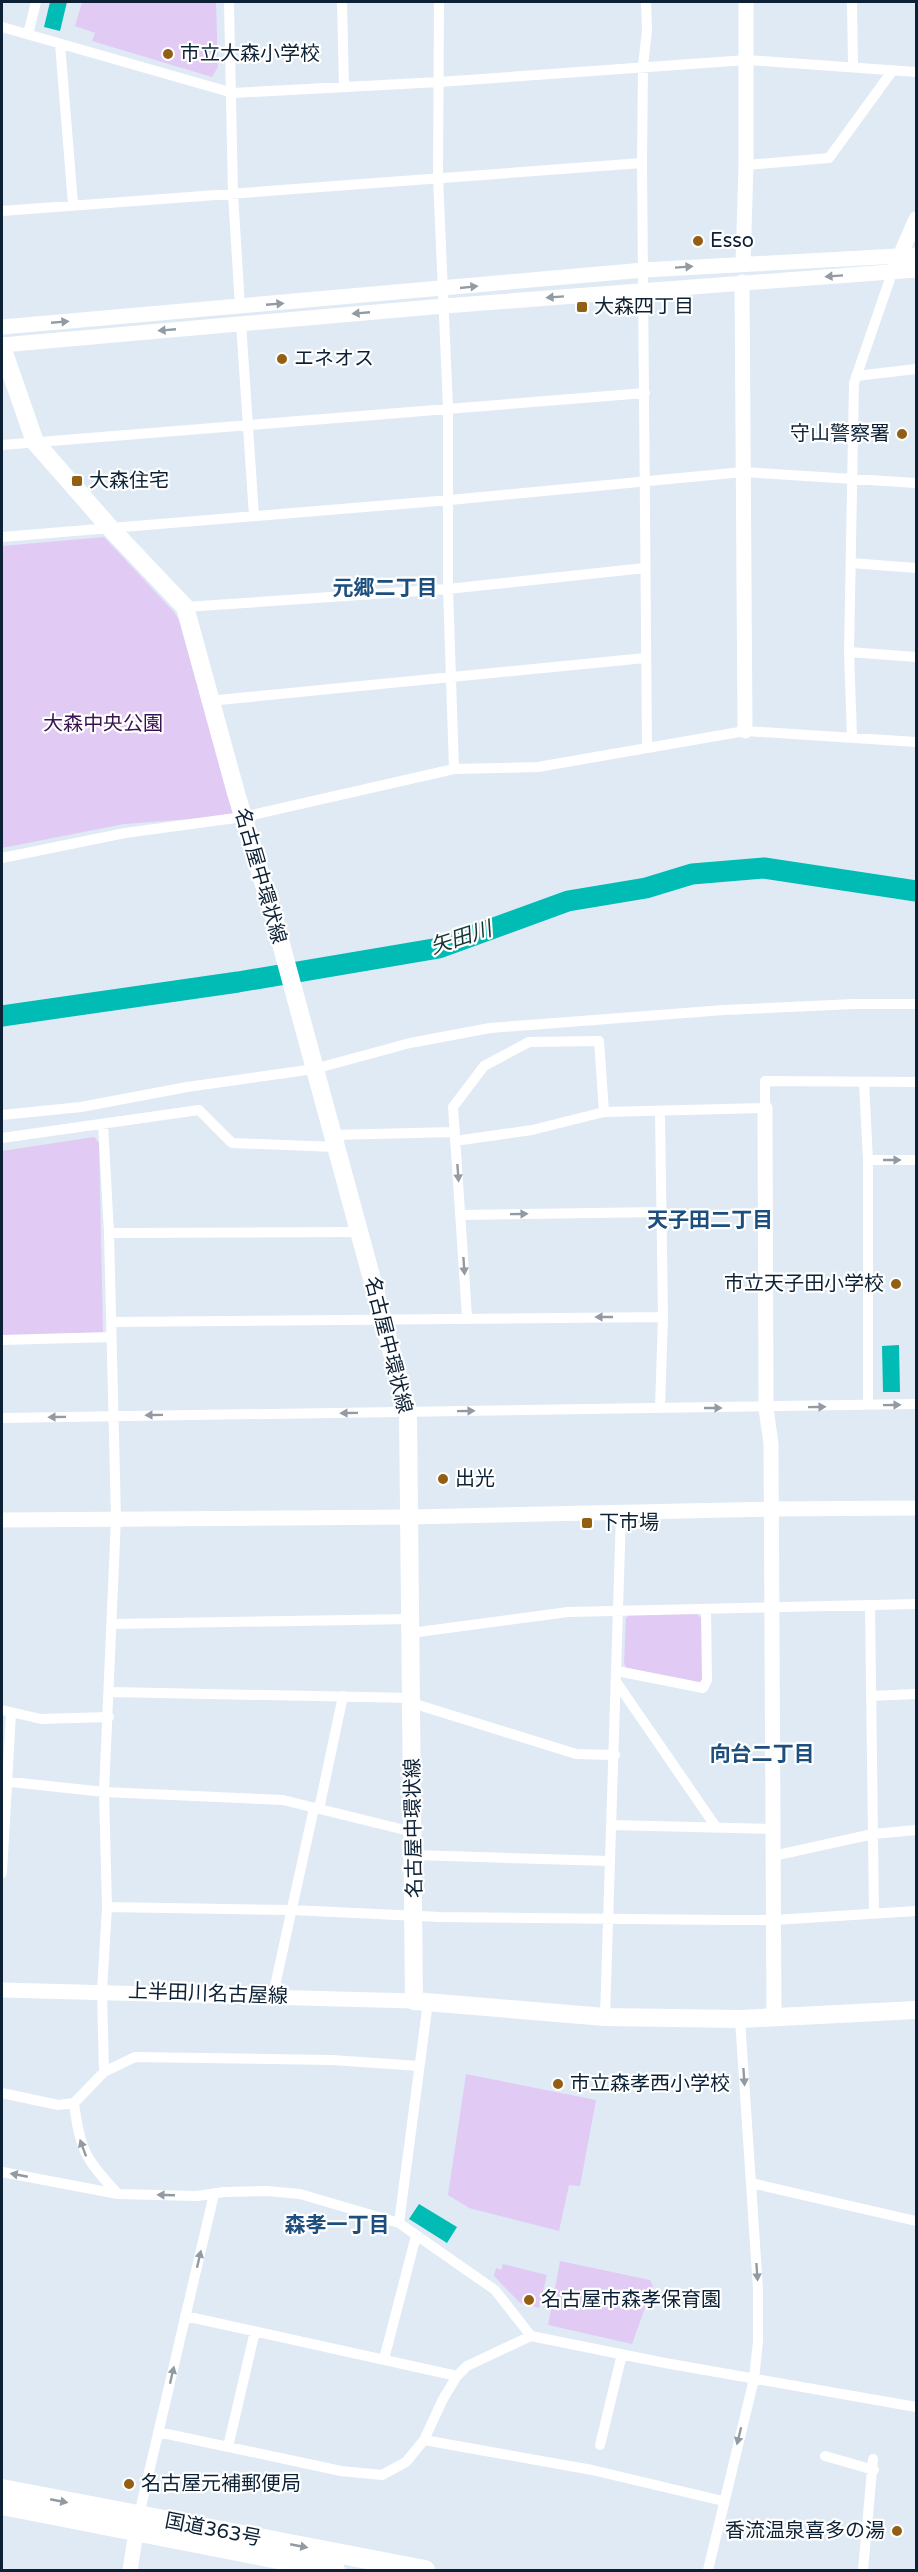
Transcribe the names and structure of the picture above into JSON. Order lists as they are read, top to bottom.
{
  "streets": {
    "highway": ["国道363号"],
    "main road": ["名古屋中環状線"],
    "street": ["上半田川名古屋線"]
  },
  "crossings": [
    ["名古屋中環状線", "上半田川名古屋線"]
  ],
  "districts": [
    "元郷二丁目",
    "天子田二丁目",
    "向台二丁目",
    "森孝一丁目"
  ],
  "water": ["矢田川"],
  "parks": ["大森中央公園"],
  "places": {
    "other": [
      "市立大森小学校",
      "Esso",
      "エネオス",
      "守山警察署",
      "市立天子田小学校",
      "出光",
      "市立森孝西小学校",
      "名古屋市森孝保育園",
      "名古屋元補郵便局",
      "香流温泉喜多の湯"
    ],
    "transit": ["大森四丁目", "大森住宅", "下市場"]
  }
}
